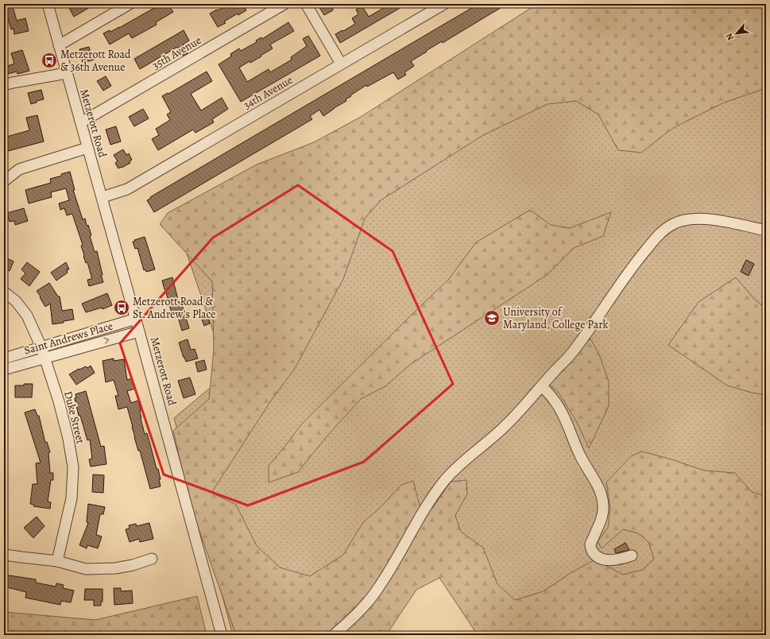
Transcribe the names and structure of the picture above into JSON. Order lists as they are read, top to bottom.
{
  "streets": {
    "street": [
      "35th Avenue",
      "34th Avenue",
      "Metzerott Road",
      "Saint Andrews Place",
      "Duke Street"
    ]
  },
  "crossings": [
    ["35th Avenue", "Metzerott Road"],
    ["34th Avenue", "Metzerott Road"],
    ["Metzerott Road", "Saint Andrews Place"],
    ["Saint Andrews Place", "Duke Street"]
  ],
  "places": {
    "bus stop": ["Metzerott Road & 36th Avenue", "Metzerott Road & St. Andrew's Place"],
    "school or university": ["University of Maryland, College Park"]
  },
  "north": "bottom left"
}
